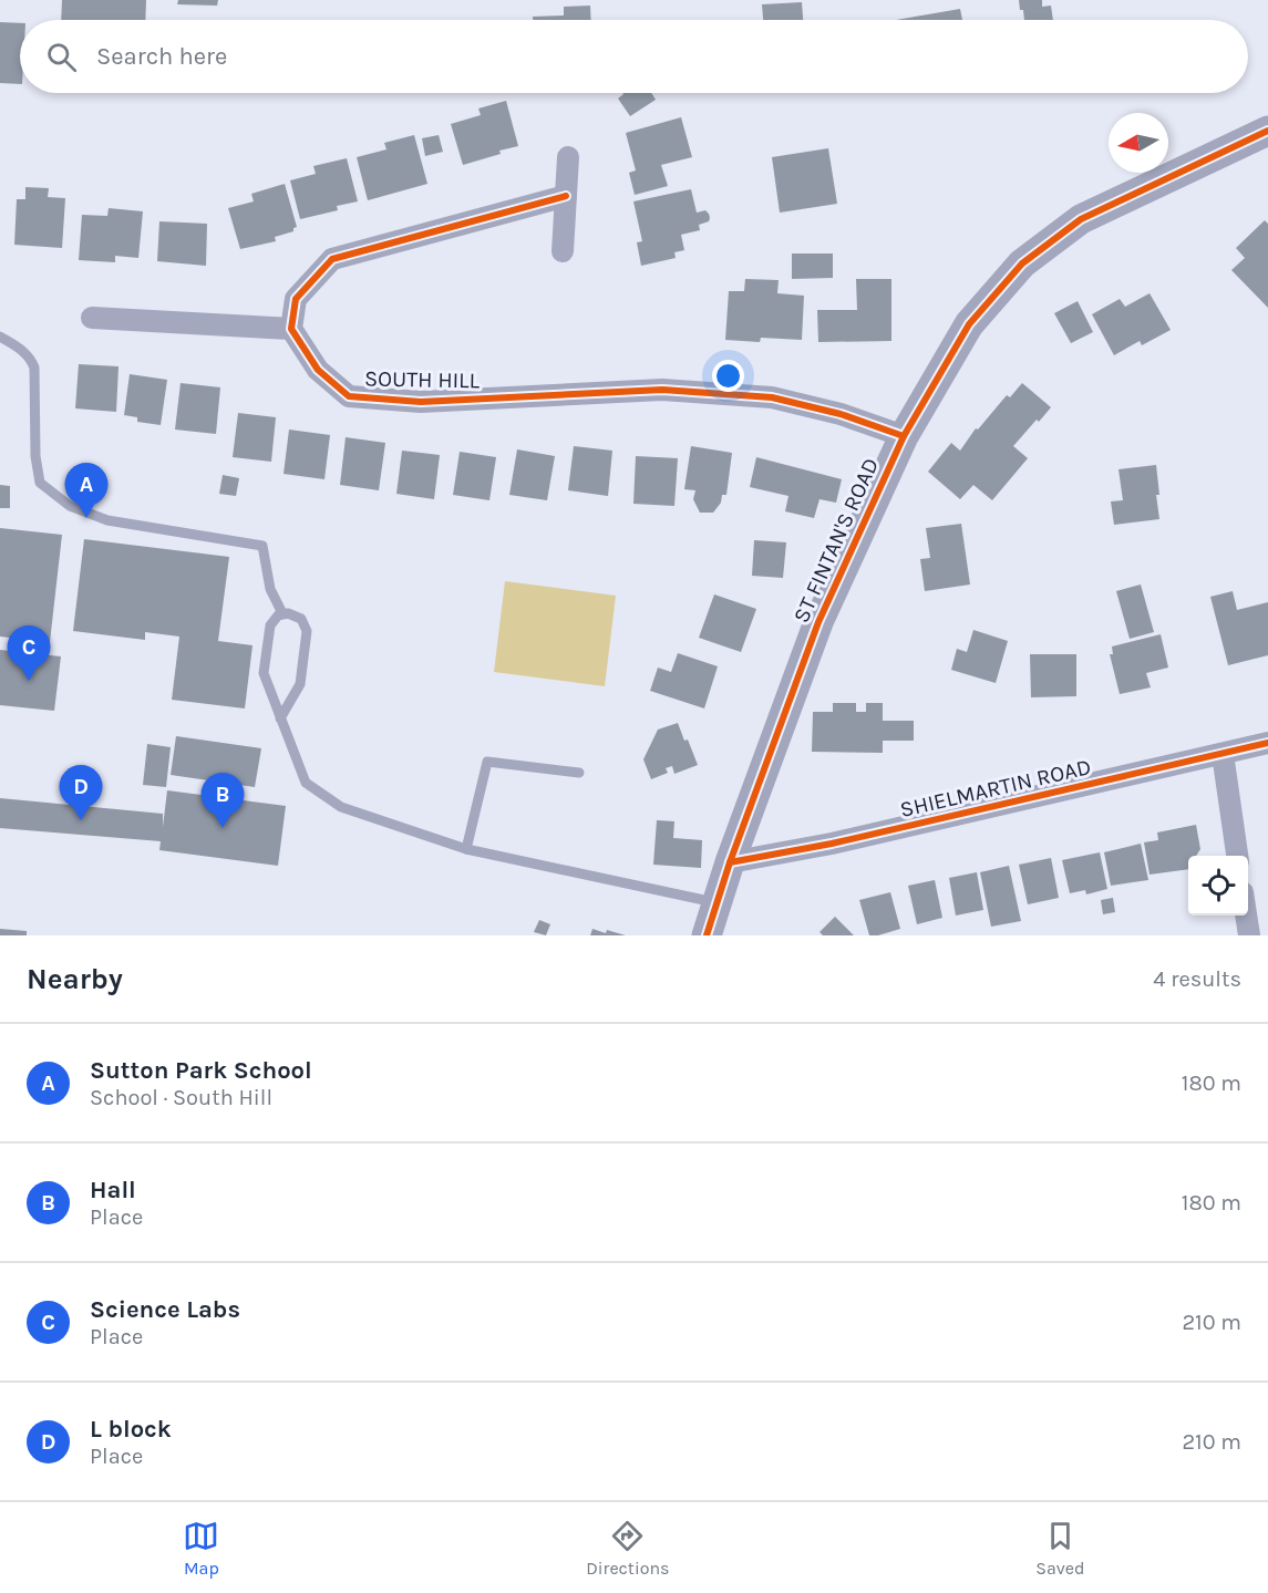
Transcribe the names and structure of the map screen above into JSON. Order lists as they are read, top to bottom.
{
  "streets": {
    "street": ["SOUTH HILL", "ST FINTAN'S ROAD", "SHIELMARTIN ROAD"]
  },
  "crossings": [
    ["SOUTH HILL", "ST FINTAN'S ROAD"],
    ["ST FINTAN'S ROAD", "SHIELMARTIN ROAD"]
  ],
  "north": "left",
  "page": {
    "search": "Search here",
    "pins": [
      "A",
      "C",
      "D",
      "B"
    ],
    "heading": ["Nearby", "4 results"],
    "list": [
      {
        "mark": "A",
        "name": "Sutton Park School",
        "note": "School · South Hill",
        "value": "180 m"
      },
      {
        "mark": "B",
        "name": "Hall",
        "note": "Place",
        "value": "180 m"
      },
      {
        "mark": "C",
        "name": "Science Labs",
        "note": "Place",
        "value": "210 m"
      },
      {
        "mark": "D",
        "name": "L block",
        "note": "Place",
        "value": "210 m"
      }
    ],
    "nav": ["Map", "Directions", "Saved"]
  }
}
